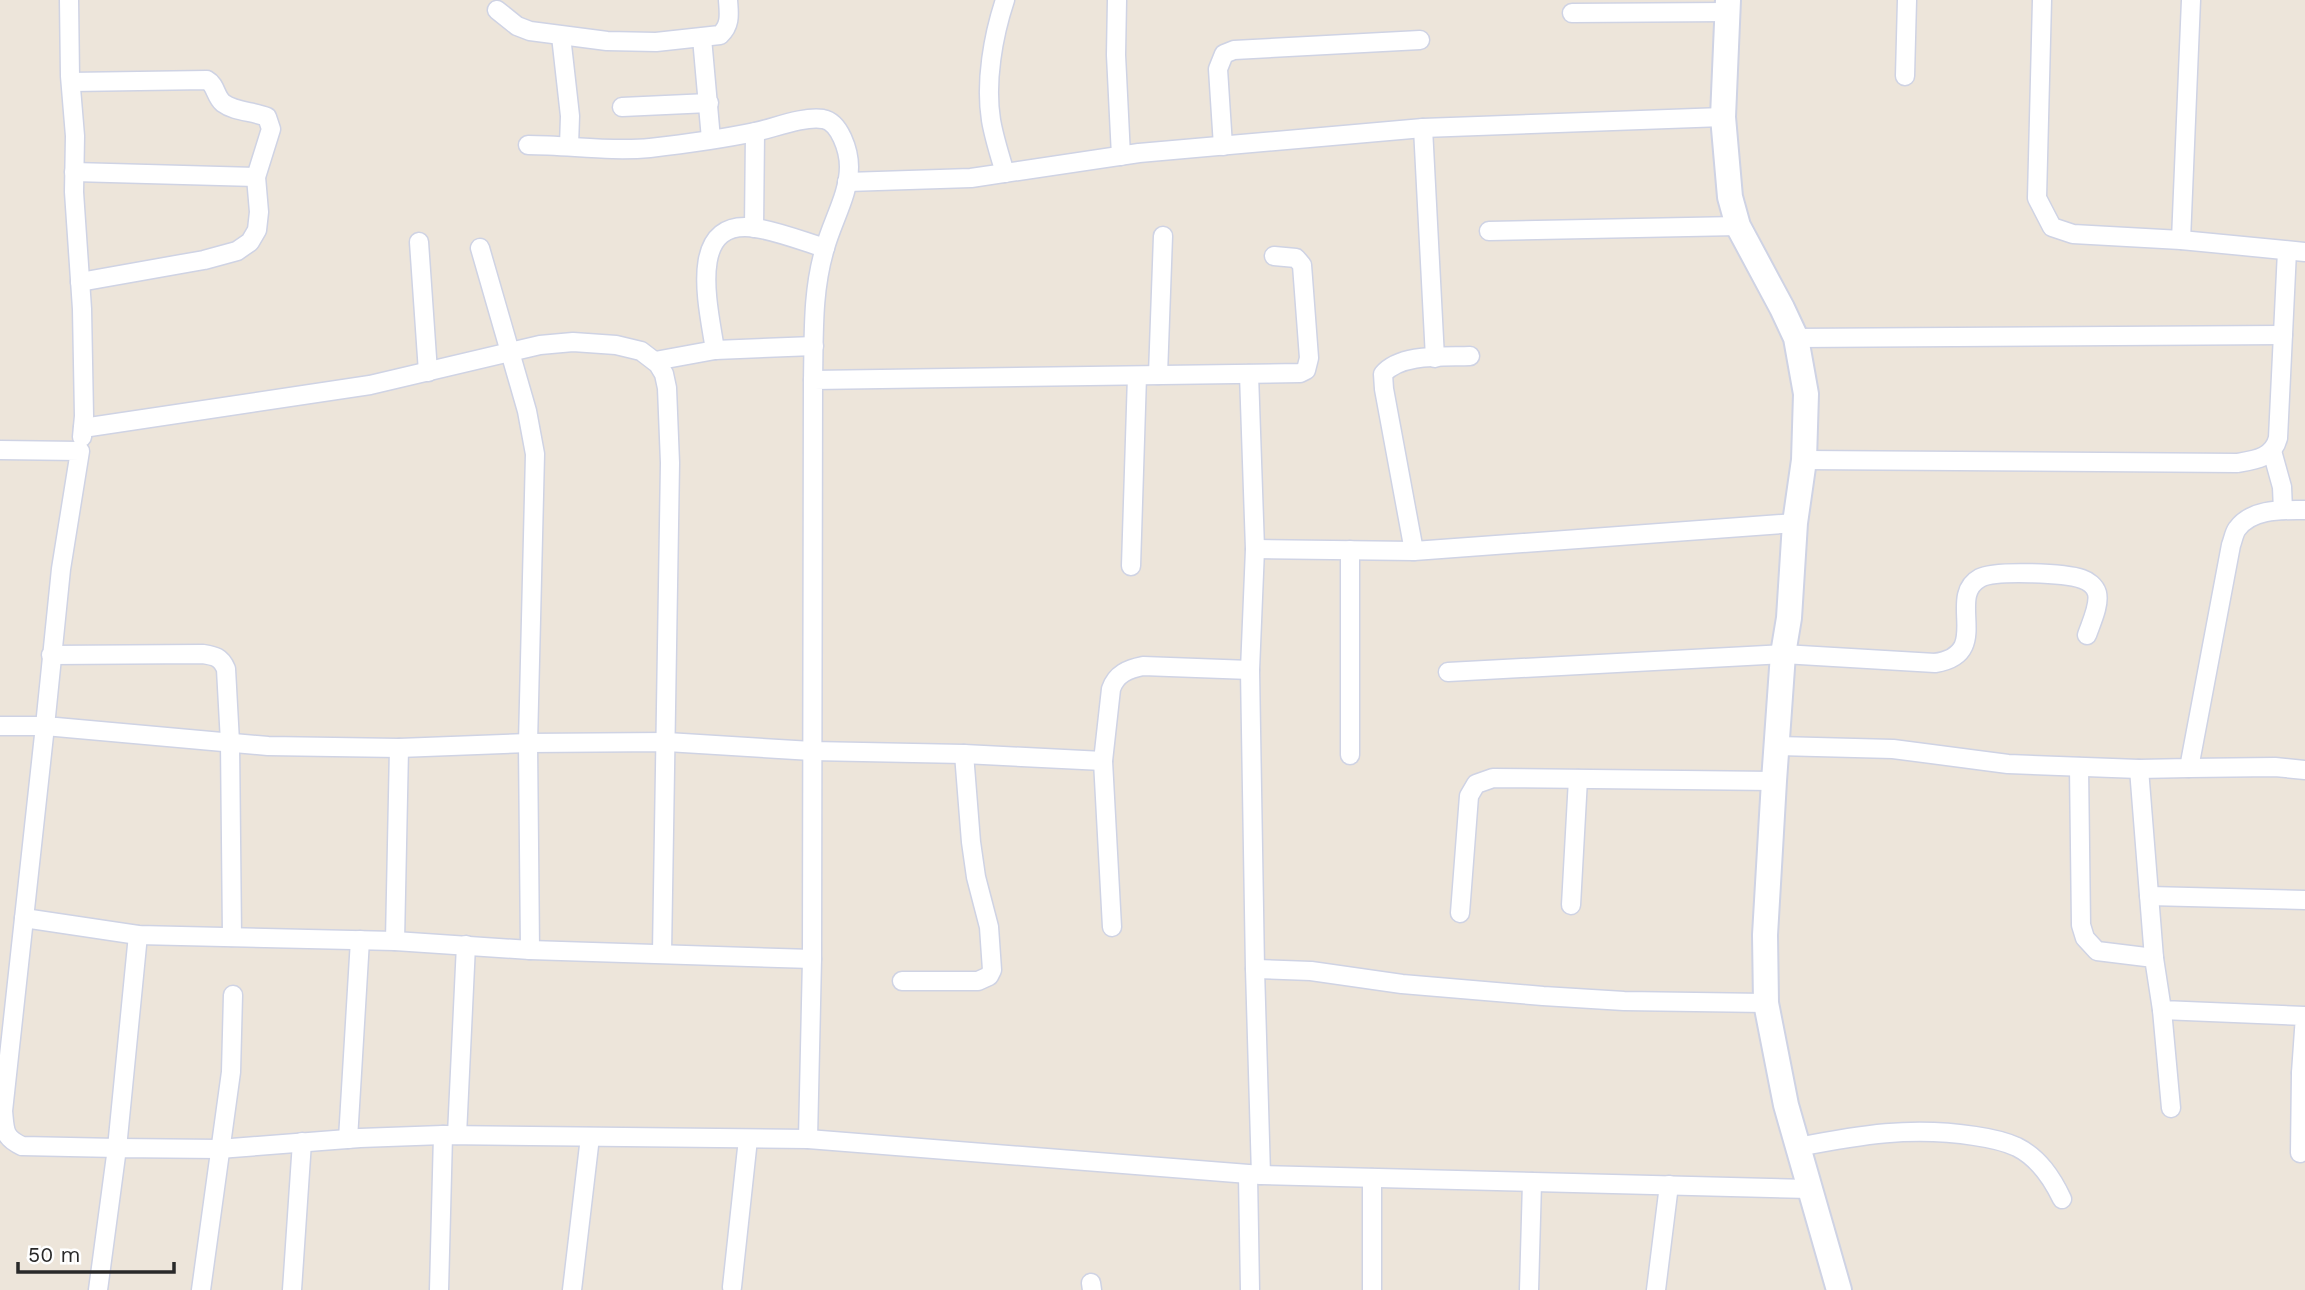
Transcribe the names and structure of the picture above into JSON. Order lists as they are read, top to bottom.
{
  "scale_bar": "50 m"
}
